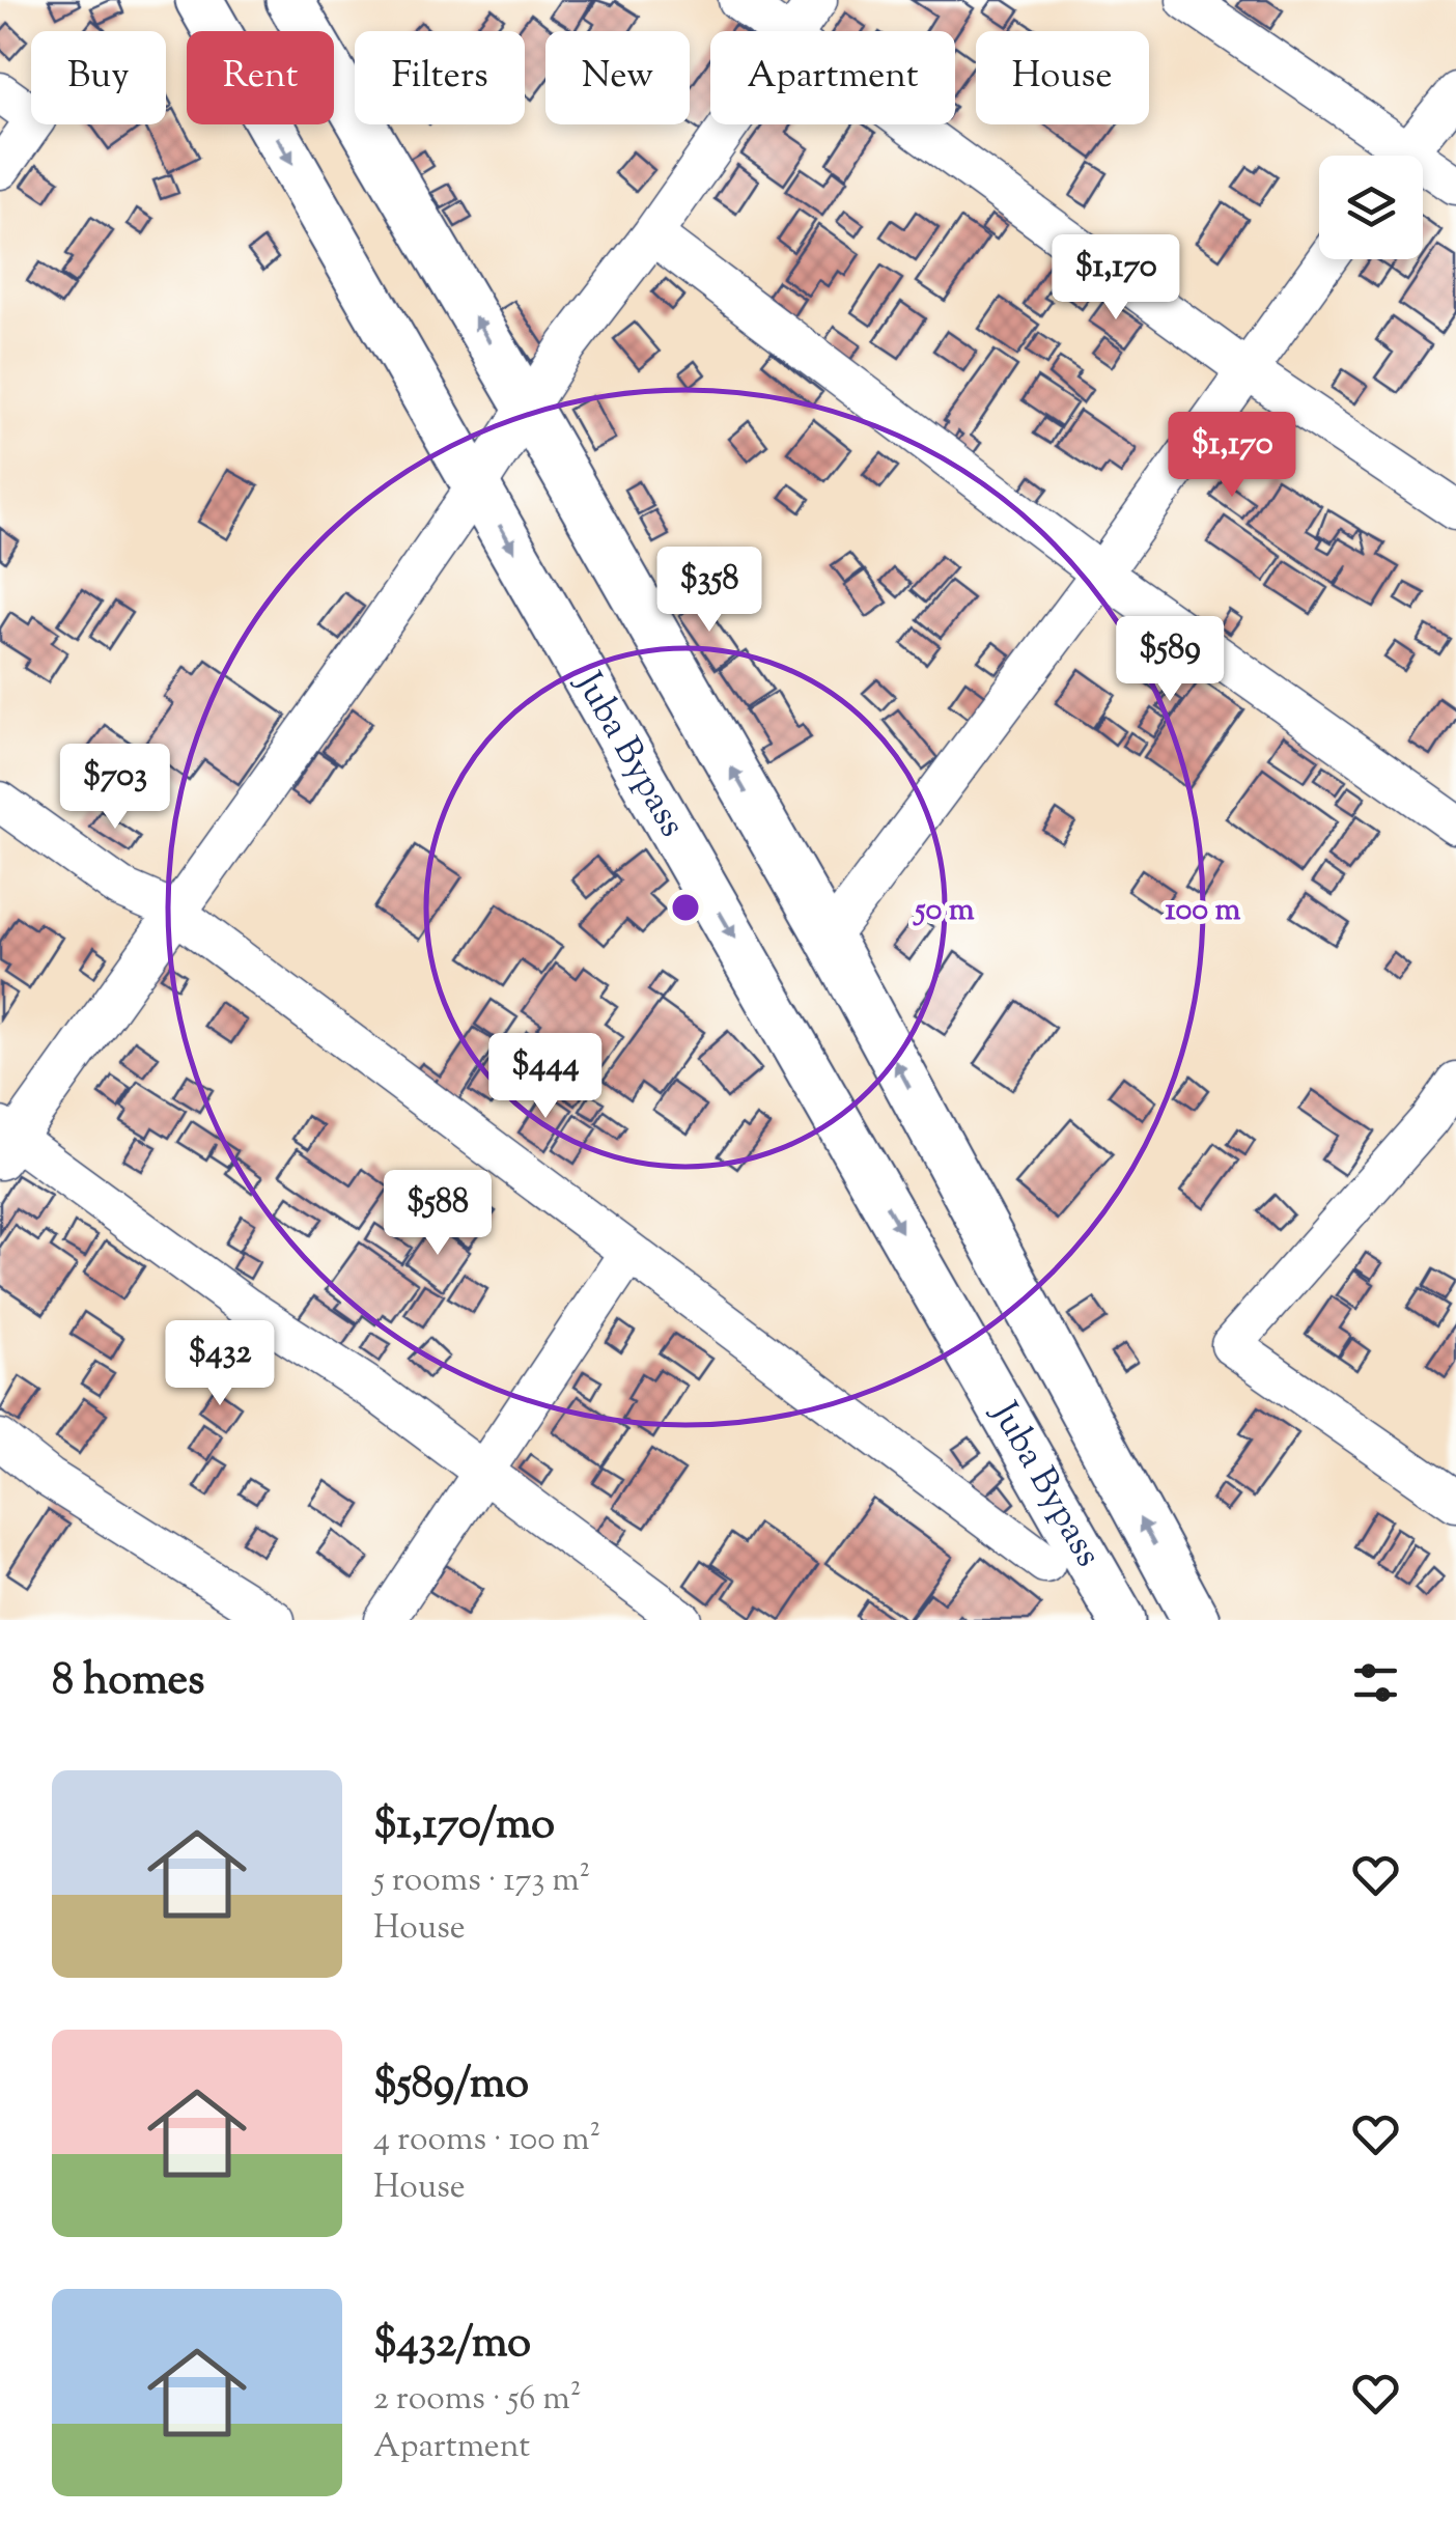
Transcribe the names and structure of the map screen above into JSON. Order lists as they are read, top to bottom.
{
  "streets": {
    "main road": ["Juba Bypass"]
  },
  "page": {
    "chip": [
      "Buy",
      "Rent",
      "Filters",
      "New",
      "Apartment",
      "House"
    ],
    "price": [
      "$1,170",
      "$1,170",
      "$358",
      "$589",
      "$703",
      "$444",
      "$588",
      "$432"
    ],
    "heading": "8 homes",
    "list": [
      {
        "name": "$1,170/mo",
        "note": "5 rooms · 173 m² · House"
      },
      {
        "name": "$589/mo",
        "note": "4 rooms · 100 m² · House"
      },
      {
        "name": "$432/mo",
        "note": "2 rooms · 56 m² · Apartment"
      }
    ]
  },
  "rings": ["50 m", "100 m"]
}
